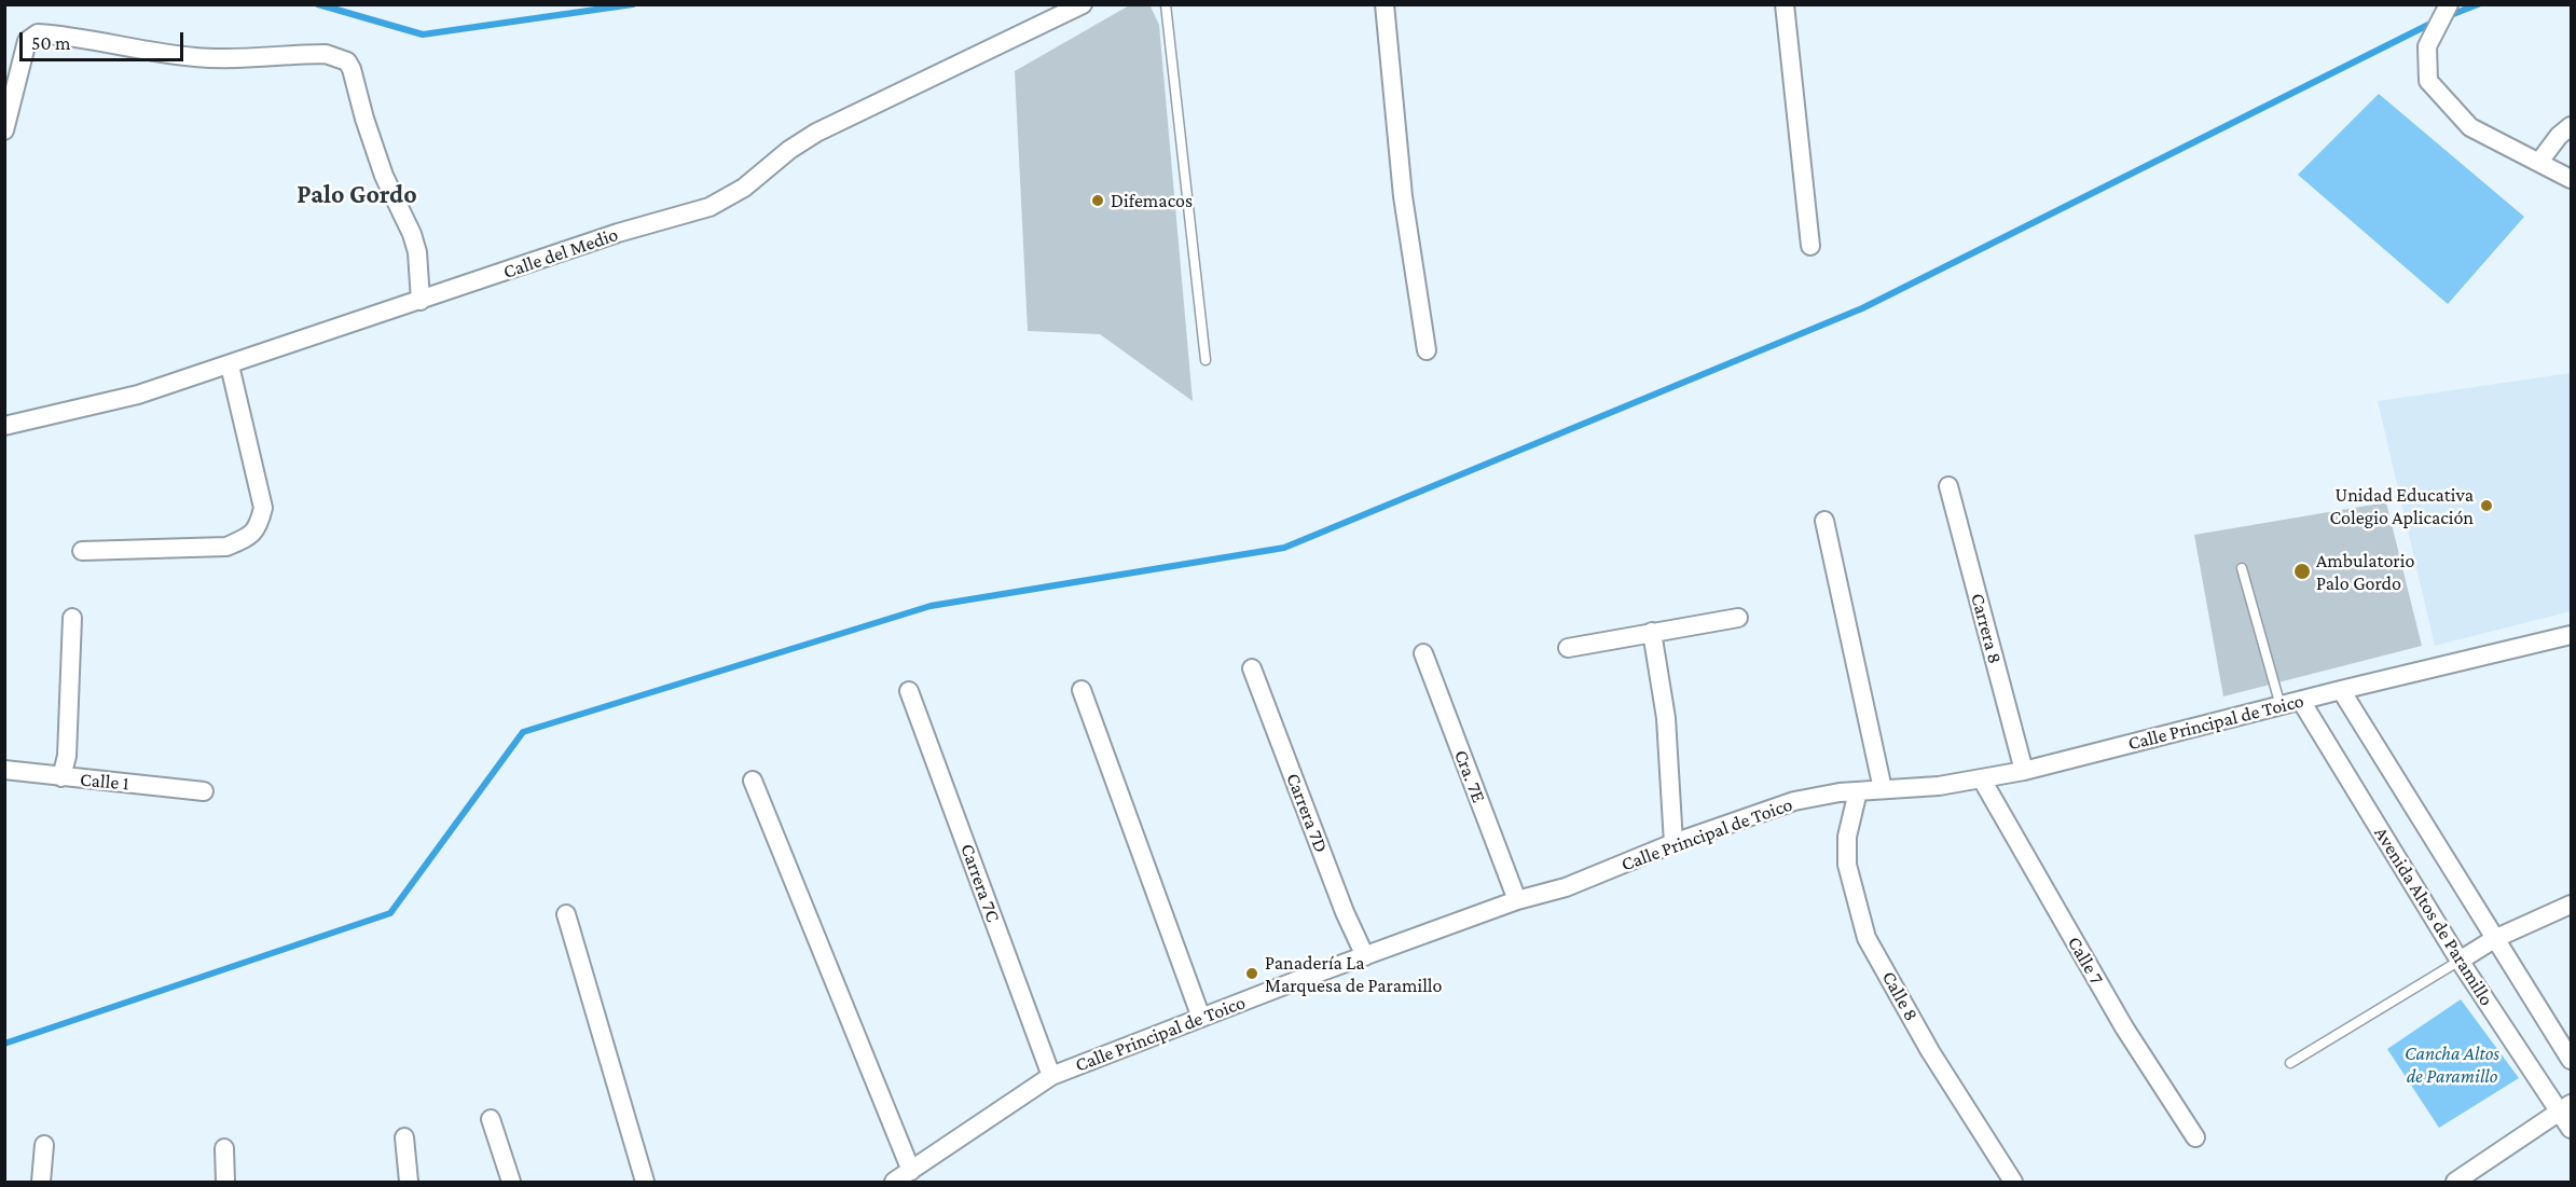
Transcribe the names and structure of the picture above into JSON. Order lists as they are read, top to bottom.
{
  "streets": {
    "street": [
      "Calle del Medio",
      "Carrera 8",
      "Calle Principal de Toico",
      "Cra. 7E",
      "Calle 1",
      "Carrera 7D",
      "Carrera 7C",
      "Avenida Altos de Paramillo",
      "Calle 7",
      "Calle 8"
    ]
  },
  "crossings": [
    ["Carrera 8", "Calle Principal de Toico"],
    ["Calle Principal de Toico", "Cra. 7E"],
    ["Calle Principal de Toico", "Carrera 7D"],
    ["Calle Principal de Toico", "Carrera 7C"],
    ["Calle Principal de Toico", "Avenida Altos de Paramillo"],
    ["Calle Principal de Toico", "Calle 7"],
    ["Calle Principal de Toico", "Calle 8"]
  ],
  "districts": ["Palo Gordo"],
  "parks": ["Cancha Altos de Paramillo"],
  "places": [
    "Difemacos",
    "Unidad Educativa Colegio Aplicación",
    "Ambulatorio Palo Gordo",
    "Panadería La Marquesa de Paramillo"
  ],
  "scale_bar": "50 m"
}
